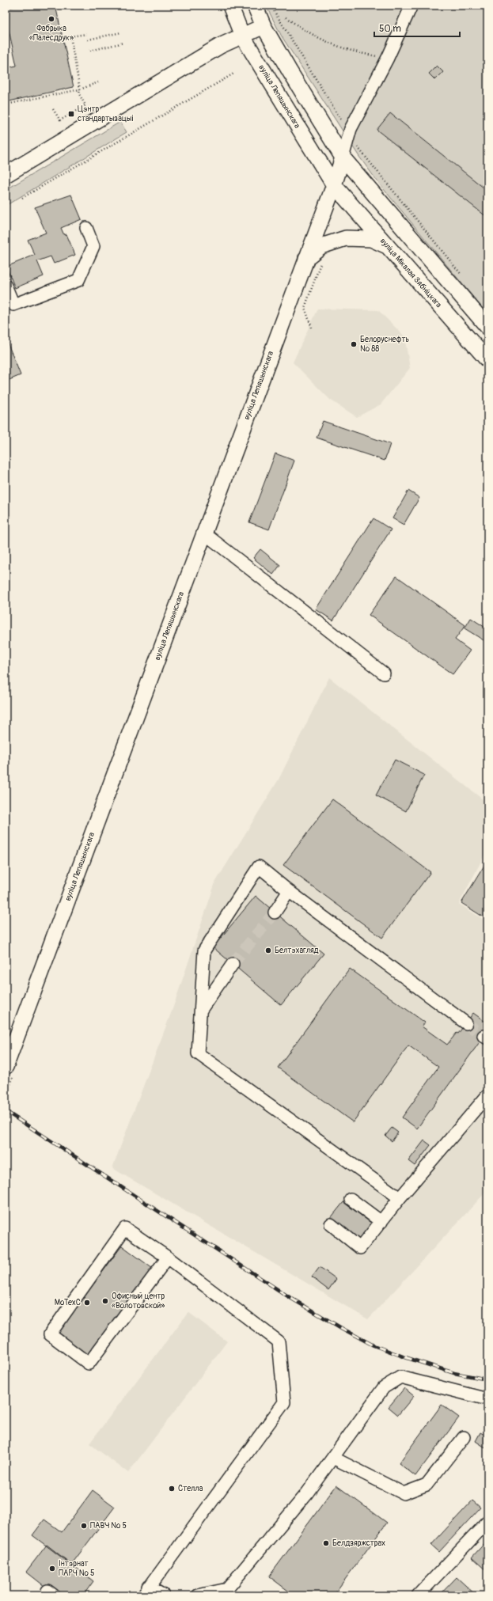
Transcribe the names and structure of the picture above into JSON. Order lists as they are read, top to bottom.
{
  "streets": {
    "main road": ["вуліца Лепяшынскага", "вуліца Мікалая Зябніцкага"]
  },
  "crossings": [
    ["вуліца Лепяшынскага", "вуліца Мікалая Зябніцкага"]
  ],
  "places": {
    "other": [
      "Фабрыка «Палесдрук»",
      "Белоруснефть № 88",
      "Белтэхагляд",
      "Офисный центр «Волотовской»",
      "MoTexC",
      "Стелла",
      "ПАВЧ № 5",
      "Белдзяржстрах",
      "Інтэрнат ПАРЧ № 5"
    ],
    "transit": ["Цэнтр стандартызацыі"]
  },
  "scale_bar": "50 m"
}
